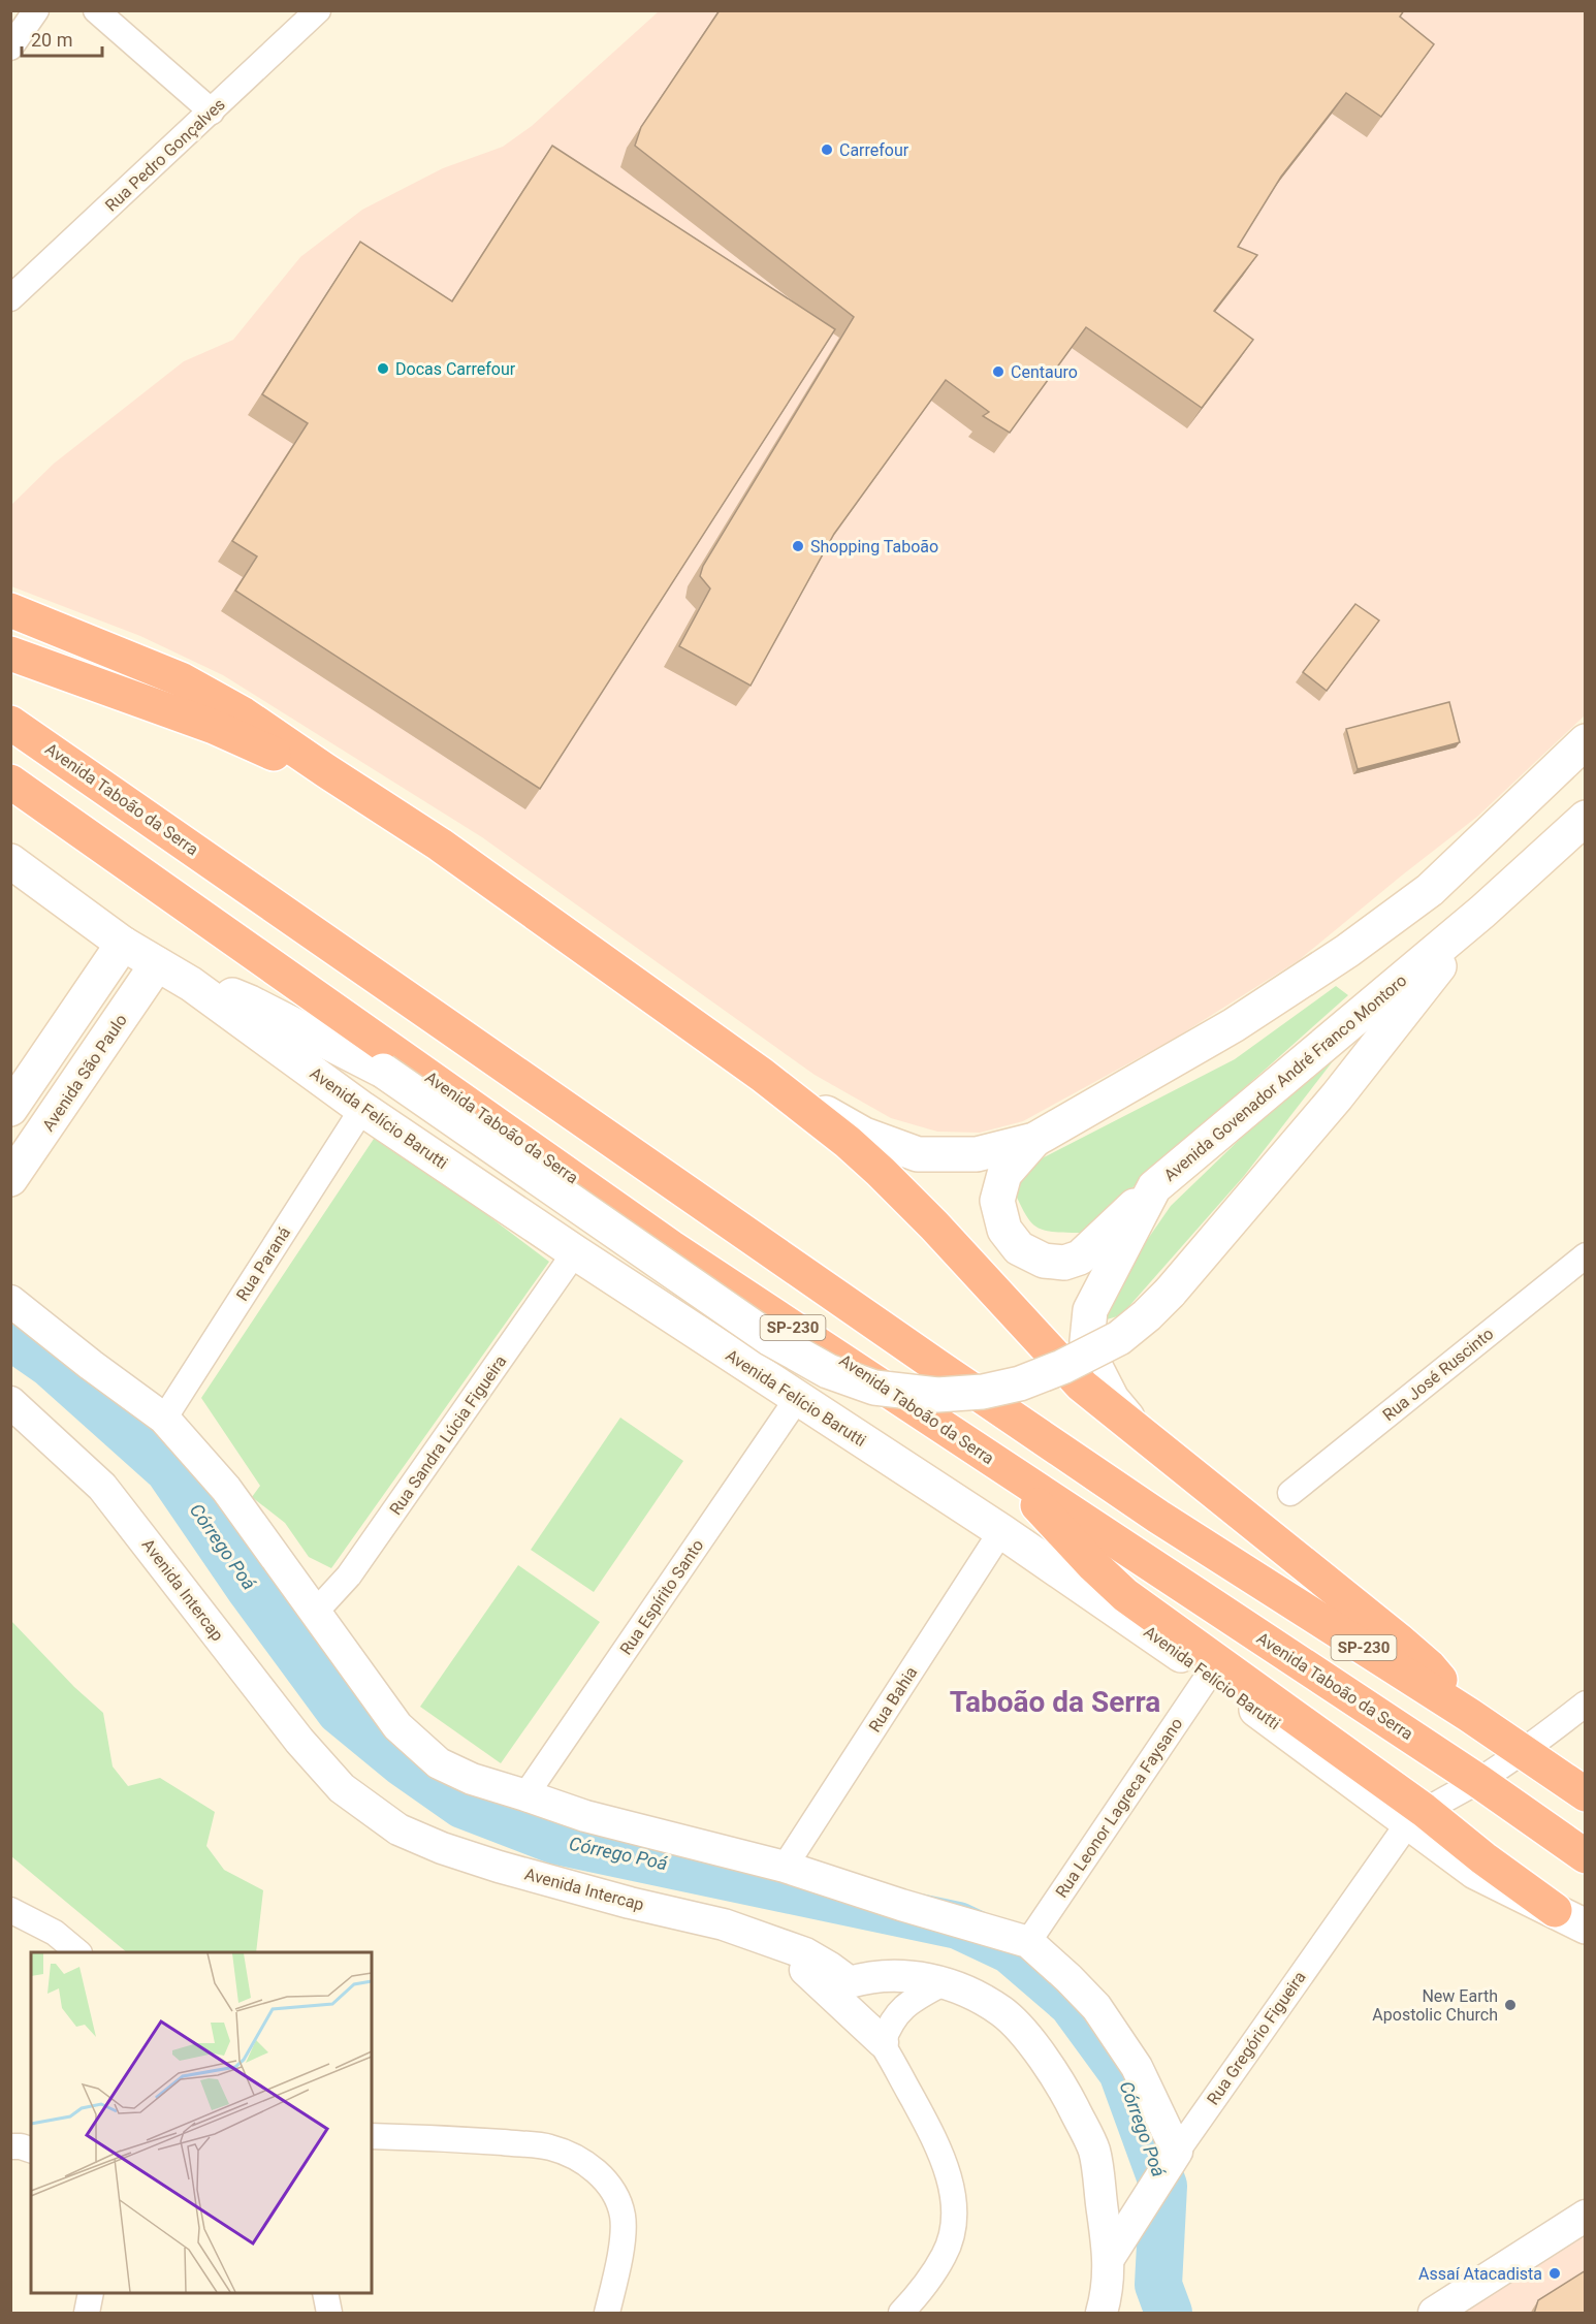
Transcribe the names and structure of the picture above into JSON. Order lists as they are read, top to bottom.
{
  "streets": {
    "highway": ["Avenida Taboão da Serra", "SP-230"],
    "main road": ["Avenida São Paulo", "Avenida Govenador André Franco Montoro", "Avenida Felício Barutti"],
    "street": [
      "Rua Pedro Gonçalves",
      "Rua Paraná",
      "Rua José Ruscinto",
      "Rua Sandra Lúcia Figueira",
      "Avenida Intercap",
      "Rua Espírito Santo",
      "Rua Bahia",
      "Rua Leonor Lagreca Faysano",
      "Rua Gregório Figueira"
    ]
  },
  "crossings": [
    ["Avenida São Paulo", "Avenida Felício Barutti"],
    ["Avenida Felício Barutti", "Rua Paraná"],
    ["Avenida Felício Barutti", "Rua Sandra Lúcia Figueira"],
    ["Avenida Felício Barutti", "Rua Espírito Santo"],
    ["Avenida Felício Barutti", "Rua Bahia"],
    ["Avenida Felício Barutti", "Rua Leonor Lagreca Faysano"],
    ["Avenida Felício Barutti", "Rua Gregório Figueira"]
  ],
  "districts": ["Taboão da Serra"],
  "water": ["Córrego Poá"],
  "places": [
    "Carrefour",
    "Docas Carrefour",
    "Centauro",
    "Shopping Taboão",
    "New Earth Apostolic Church",
    "Assaí Atacadista"
  ],
  "scale_bar": "20 m"
}
